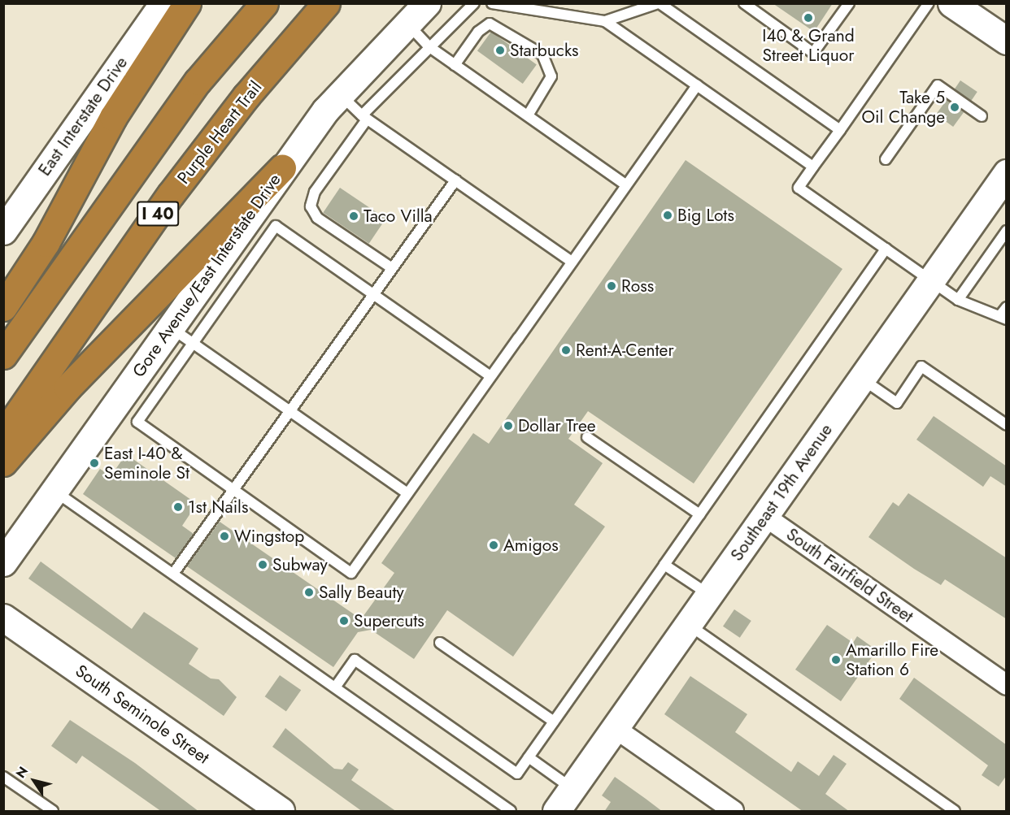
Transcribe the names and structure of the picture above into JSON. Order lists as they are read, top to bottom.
{
  "streets": {
    "highway": ["Purple Heart Trail", "I 40"],
    "street": [
      "East Interstate Drive",
      "Gore Avenue/East Interstate Drive",
      "Southeast 19th Avenue",
      "South Fairfield Street",
      "South Seminole Street"
    ]
  },
  "crossings": [
    ["Southeast 19th Avenue", "South Fairfield Street"]
  ],
  "places": [
    "I40 & Grand Street Liquor",
    "Starbucks",
    "Take 5 Oil Change",
    "Big Lots",
    "Taco Villa",
    "Ross",
    "Rent-A-Center",
    "Dollar Tree",
    "East I-40 & Seminole St",
    "1st Nails",
    "Wingstop",
    "Amigos",
    "Subway",
    "Sally Beauty",
    "Supercuts",
    "Amarillo Fire Station 6"
  ],
  "north": "top left"
}
